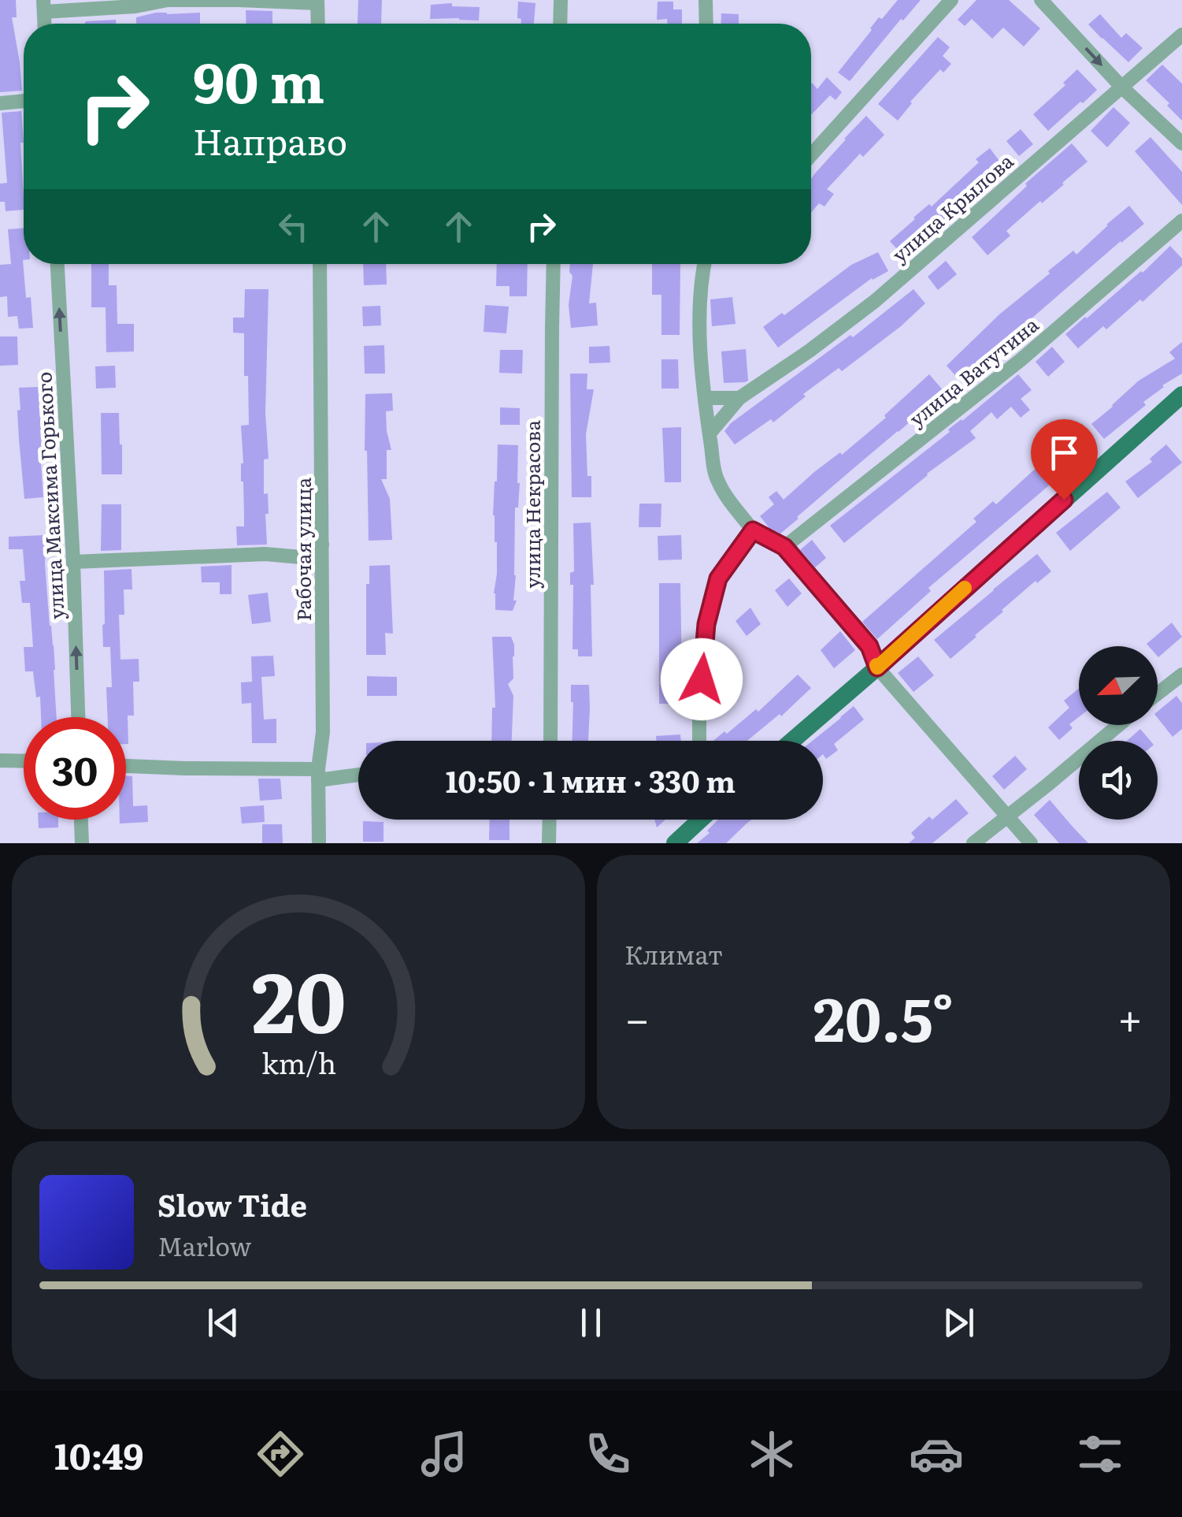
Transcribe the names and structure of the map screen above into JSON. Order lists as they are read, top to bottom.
{
  "streets": {
    "street": [
      "улица Крылова",
      "улица Ватутина",
      "улица Максима Горького",
      "улица Некрасова",
      "Рабочая улица"
    ]
  },
  "one_way": ["улица Максима Горького"],
  "north": "bottom left",
  "page": {
    "turn": ["90 m", "Направо"],
    "limit": "30",
    "trip": "10:50 · 1 мин · 330 m",
    "tile": "Климат",
    "heat": ["−", "20.5°", "+"],
    "song": ["Slow Tide", "Marlow"],
    "tabs": "10:49",
    "gauge": ["20", "km/h"]
  }
}
